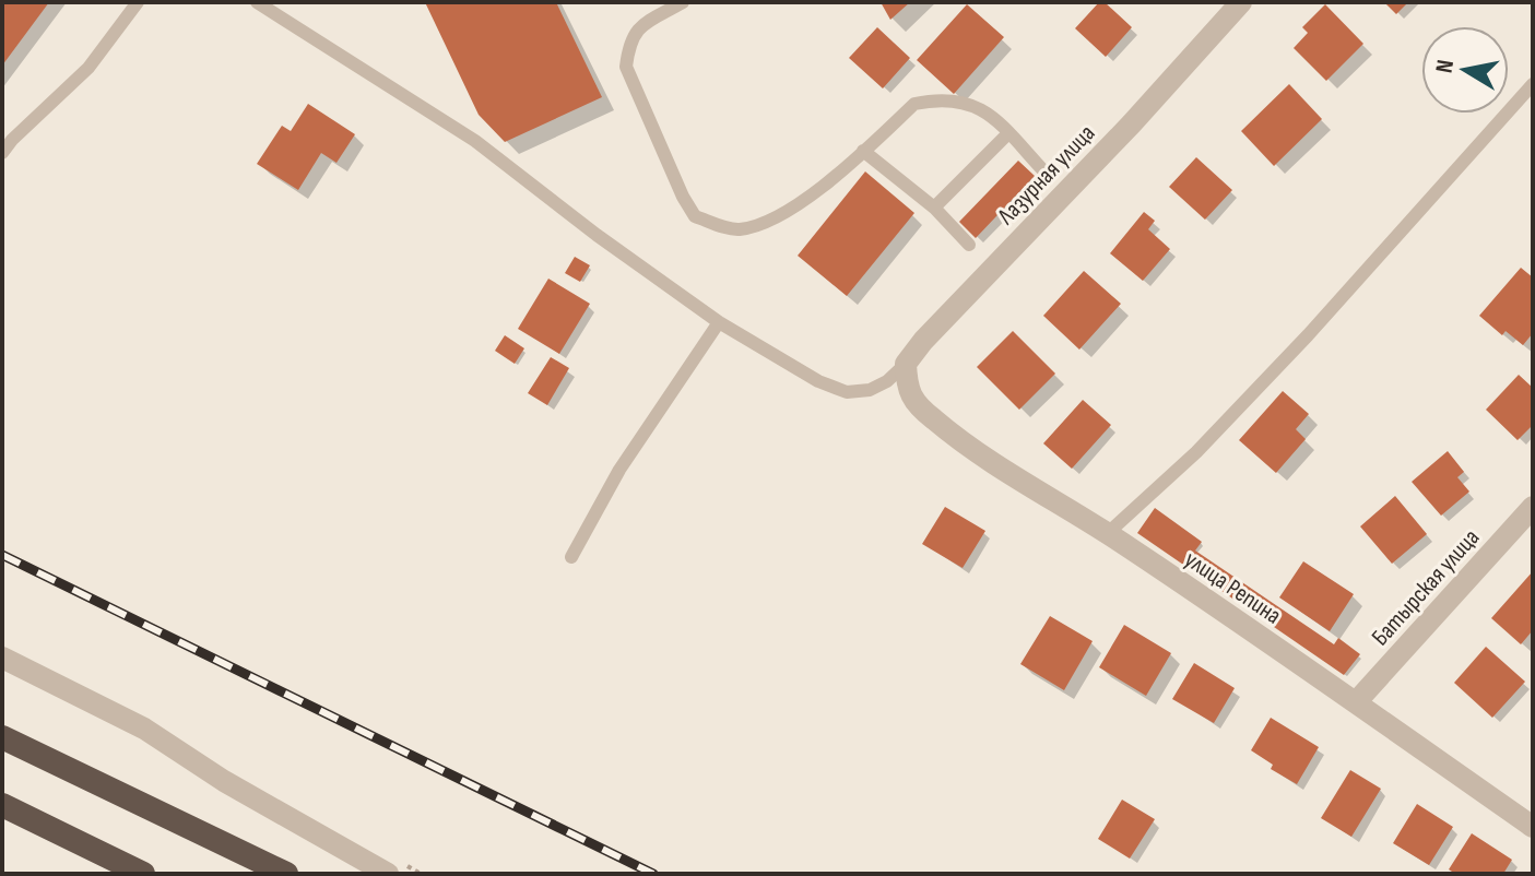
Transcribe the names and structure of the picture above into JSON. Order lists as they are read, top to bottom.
{
  "streets": {
    "street": ["Лазурная улица", "улица Репина", "Батырская улица"]
  },
  "crossings": [
    ["Лазурная улица", "улица Репина"],
    ["улица Репина", "Батырская улица"]
  ],
  "north": "left"
}
